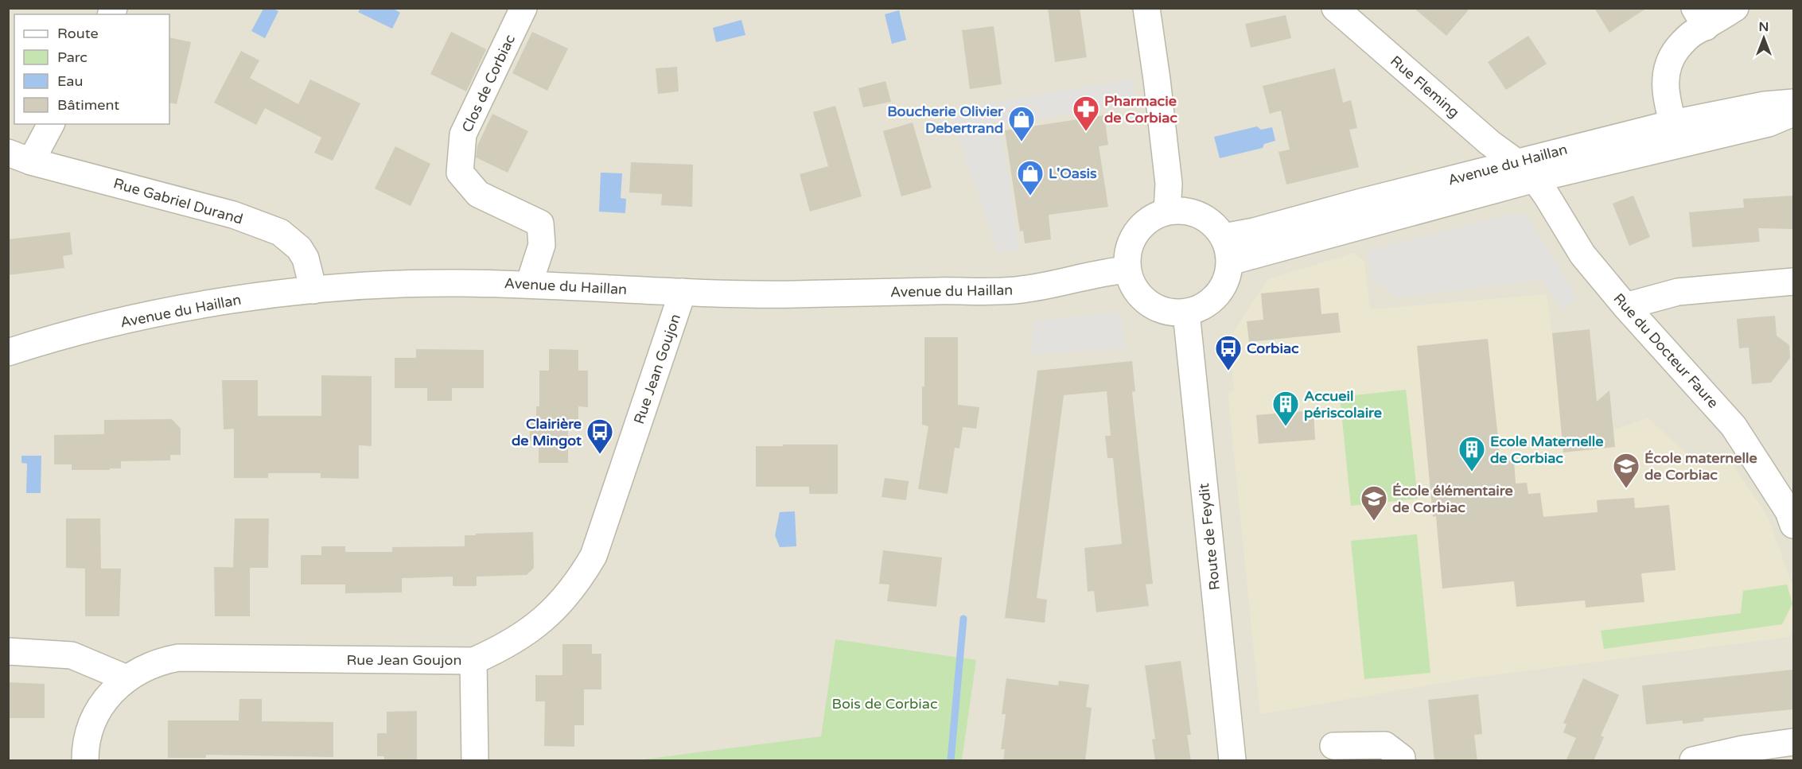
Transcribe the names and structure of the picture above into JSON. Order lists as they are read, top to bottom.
{
  "streets": {
    "street": [
      "Clos de Corbiac",
      "Rue Fleming",
      "Avenue du Haillan",
      "Rue Gabriel Durand",
      "Rue du Docteur Faure",
      "Rue Jean Goujon",
      "Route de Feydit"
    ]
  },
  "crossings": [
    ["Clos de Corbiac", "Avenue du Haillan"],
    ["Rue Fleming", "Avenue du Haillan"],
    ["Rue Fleming", "Rue du Docteur Faure"],
    ["Avenue du Haillan", "Rue Gabriel Durand"],
    ["Avenue du Haillan", "Rue du Docteur Faure"],
    ["Avenue du Haillan", "Rue Jean Goujon"],
    ["Avenue du Haillan", "Route de Feydit"]
  ],
  "parks": ["Bois de Corbiac"],
  "places": {
    "pharmacy": ["Pharmacie de Corbiac"],
    "shop": ["Boucherie Olivier Debertrand", "L'Oasis"],
    "bus stop": ["Corbiac", "Clairière de Mingot"],
    "building": ["Accueil périscolaire", "Ecole Maternelle de Corbiac"],
    "school or university": ["École maternelle de Corbiac", "École élémentaire de Corbiac"]
  },
  "legend": [
    "Route",
    "Parc",
    "Eau",
    "Bâtiment"
  ],
  "north": "top"
}
